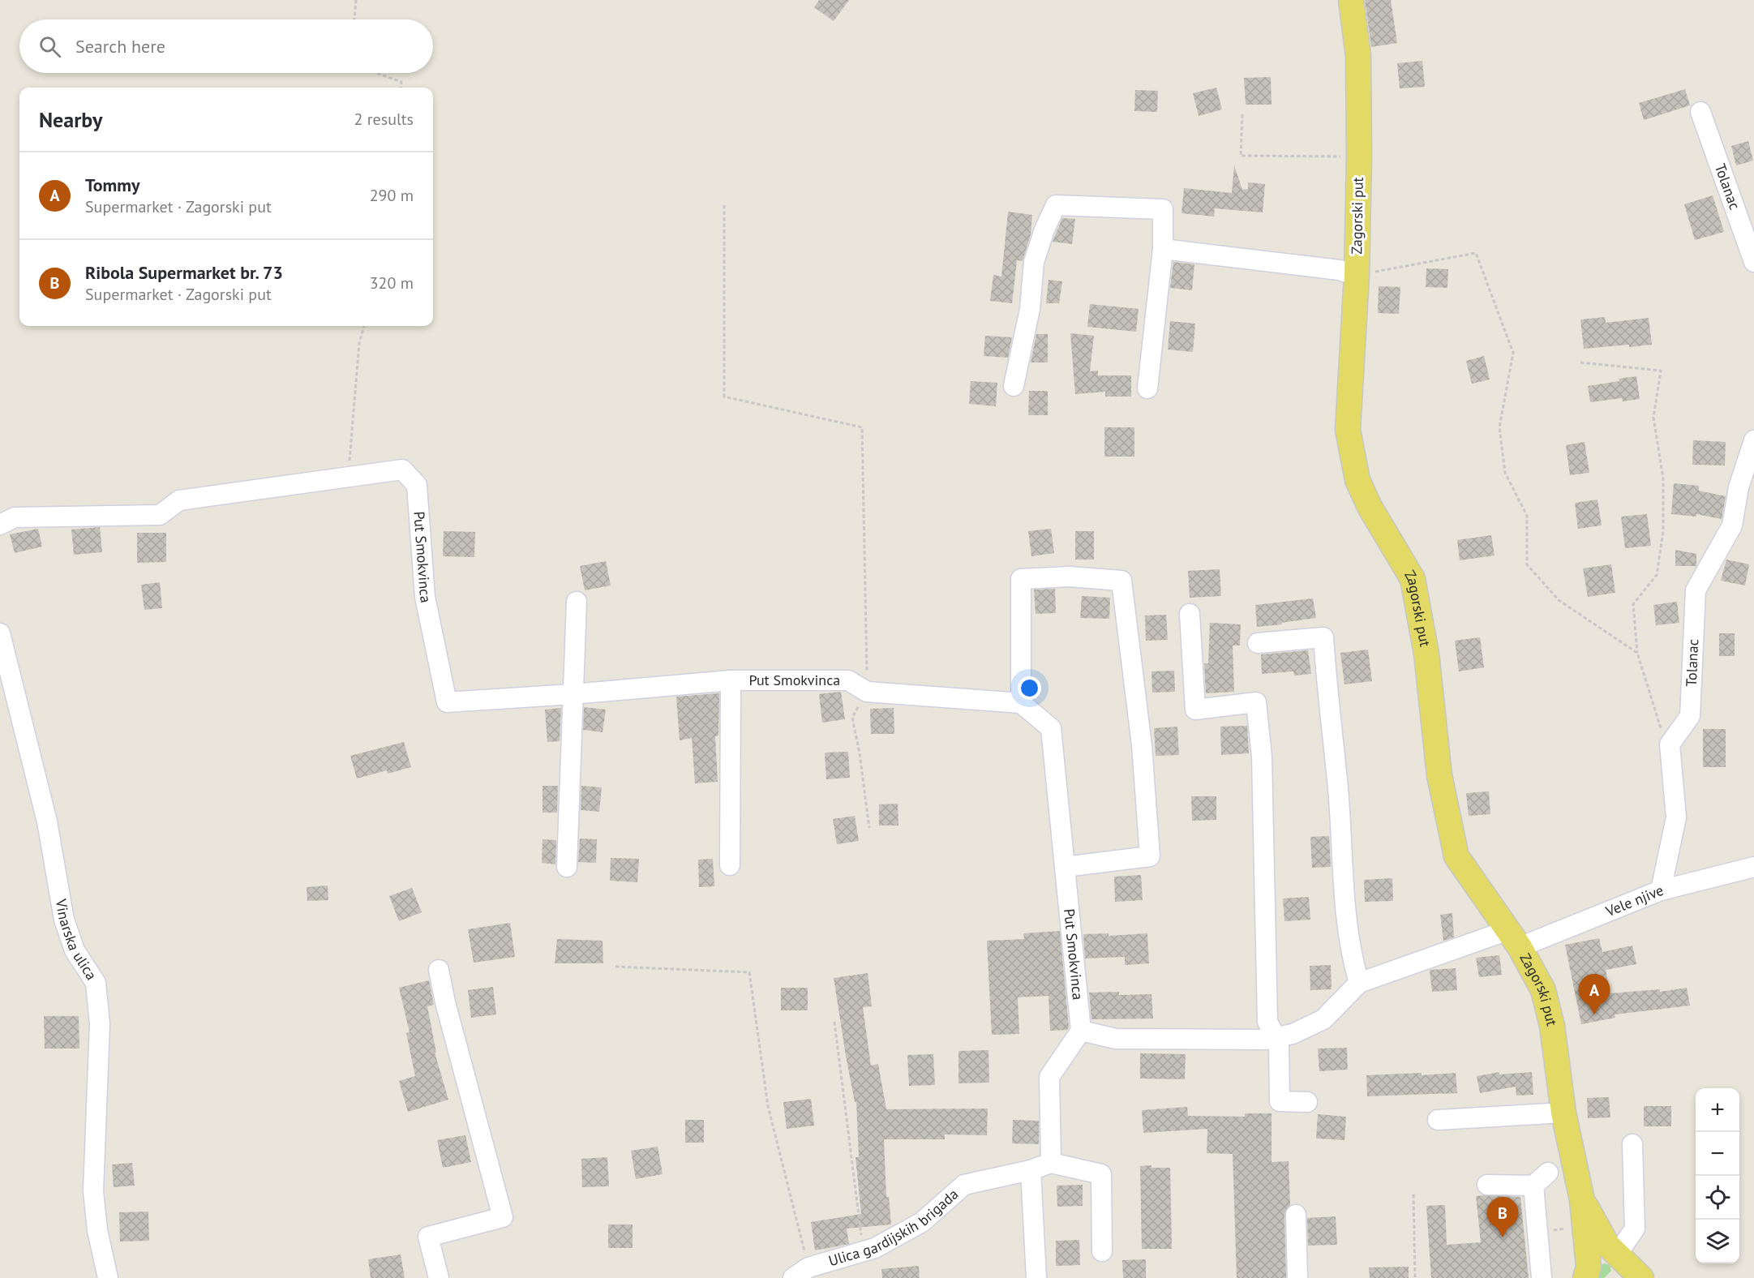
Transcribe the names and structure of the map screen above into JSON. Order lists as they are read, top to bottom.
{
  "streets": {
    "main road": ["Zagorski put"],
    "street": [
      "Tolanac",
      "Put Smokvinca",
      "Vele njive",
      "Vinarska ulica",
      "Ulica gardijskih brigada"
    ]
  },
  "crossings": [
    ["Zagorski put", "Vele njive"]
  ],
  "page": {
    "search": "Search here",
    "heading": ["Nearby", "2 results"],
    "list": [
      {
        "mark": "A",
        "name": "Tommy",
        "note": "Supermarket · Zagorski put",
        "value": "290 m"
      },
      {
        "mark": "B",
        "name": "Ribola Supermarket br. 73",
        "note": "Supermarket · Zagorski put",
        "value": "320 m"
      }
    ],
    "pins": ["A", "B"],
    "map_buttons": ["+", "−"]
  }
}
